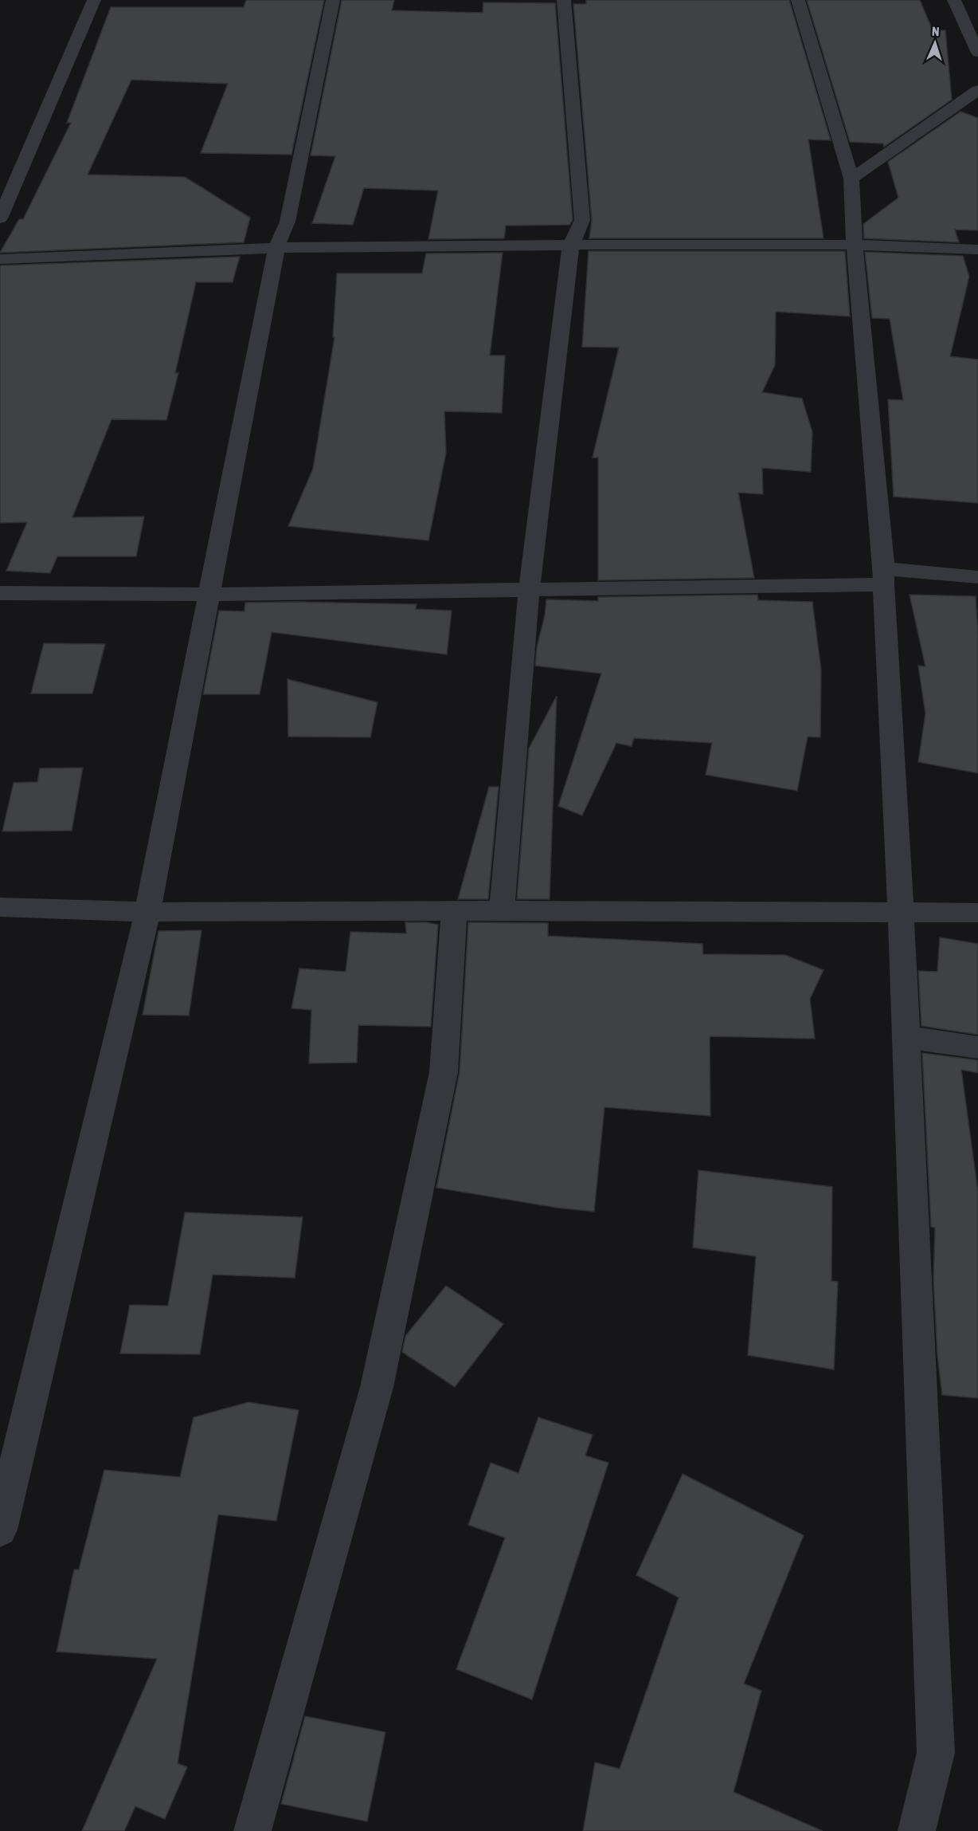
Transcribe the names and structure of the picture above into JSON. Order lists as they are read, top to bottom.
{
  "north": "top"
}
